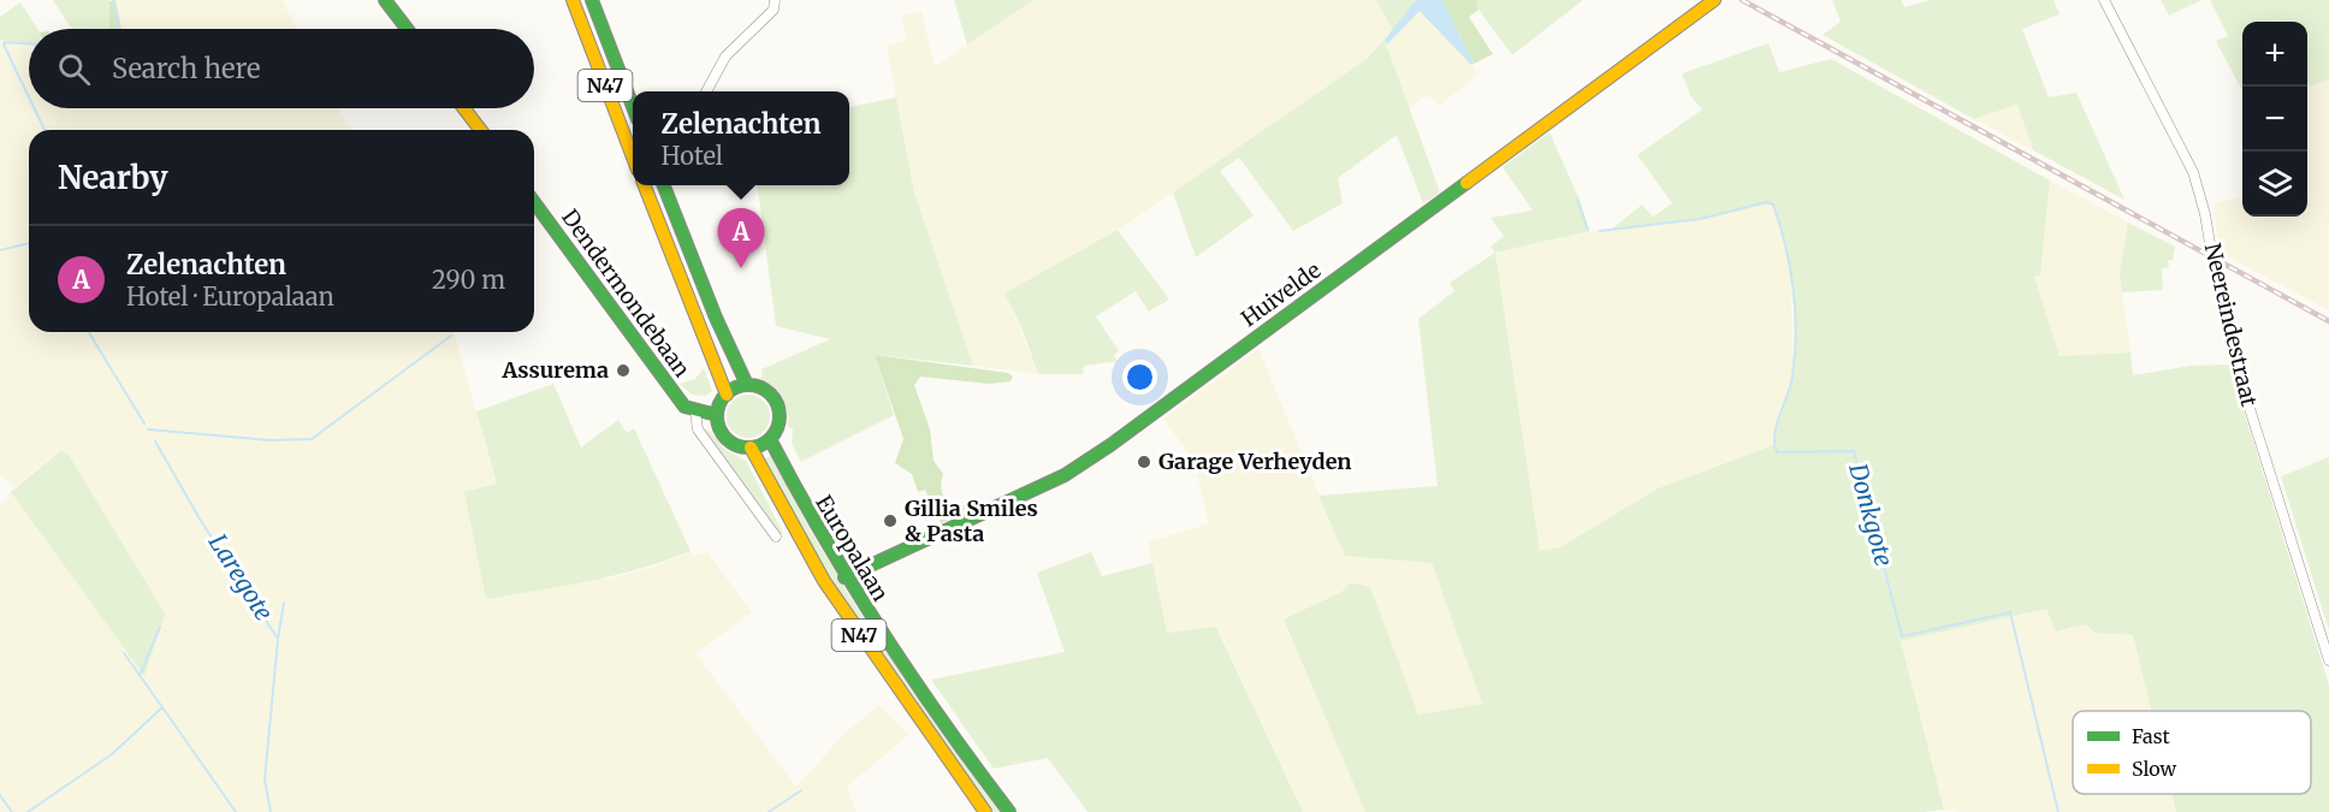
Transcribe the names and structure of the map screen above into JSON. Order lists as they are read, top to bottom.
{
  "streets": {
    "main road": [
      "N47",
      "Dendermondebaan",
      "Huivelde",
      "Europalaan"
    ],
    "street": ["Neereindestraat"]
  },
  "crossings": [
    ["Huivelde", "Europalaan"]
  ],
  "water": ["Donkgote", "Laregote"],
  "places": ["Assurema", "Garage Verheyden", "Gillia Smiles & Pasta"],
  "legend": ["Fast", "Slow"],
  "page": {
    "map_buttons": ["+", "−"],
    "search": "Search here",
    "popup": ["Zelenachten", "Hotel"],
    "heading": "Nearby",
    "pins": "A",
    "list": [
      {
        "mark": "A",
        "name": "Zelenachten",
        "note": "Hotel · Europalaan",
        "value": "290 m"
      }
    ]
  }
}
